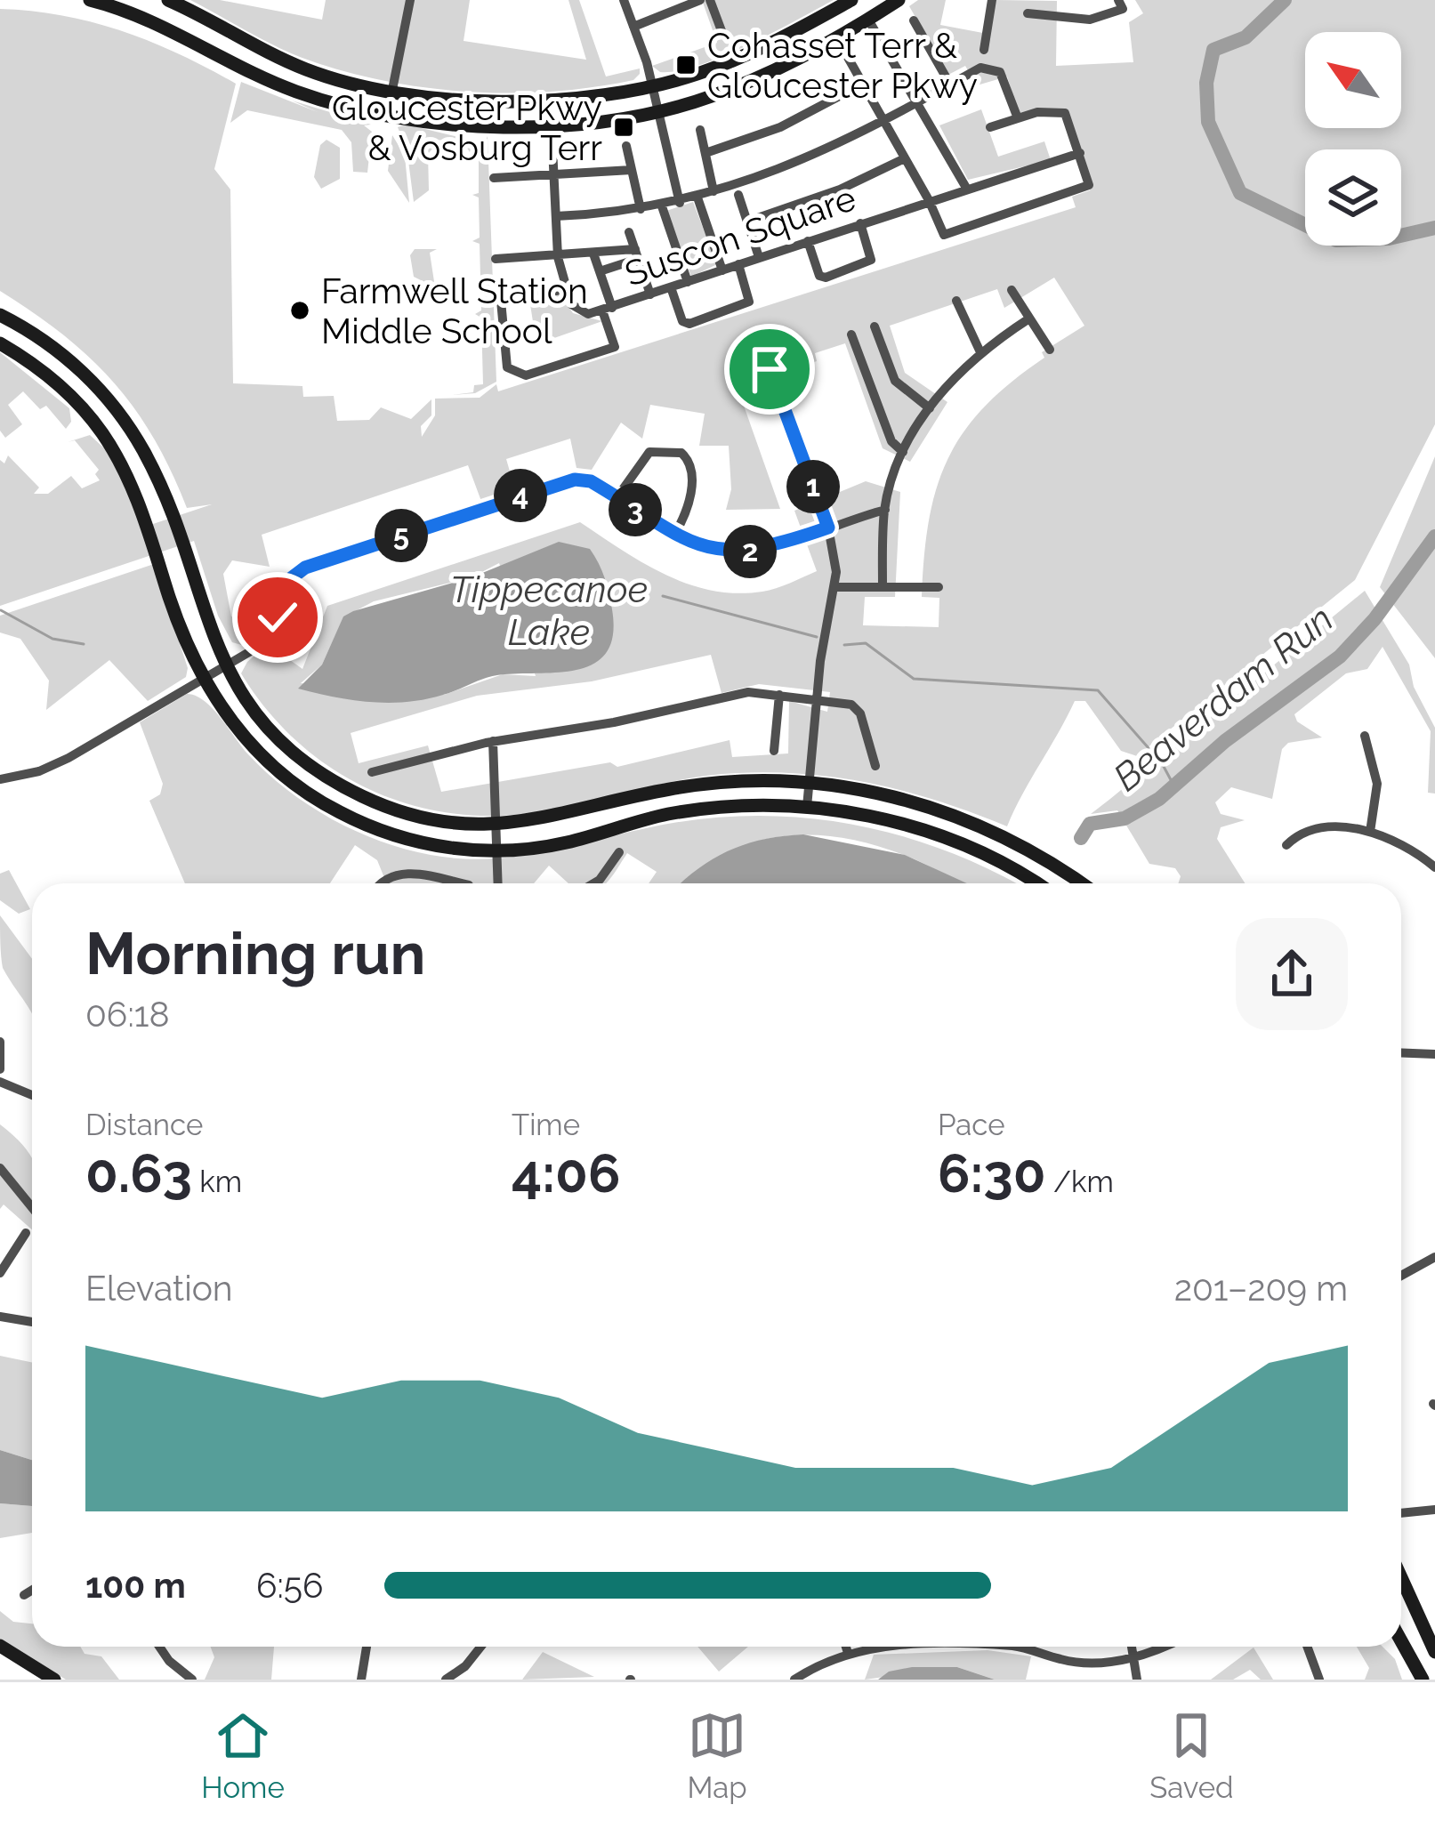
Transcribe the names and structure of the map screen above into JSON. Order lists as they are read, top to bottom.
{
  "streets": {
    "street": ["Suscon Square"]
  },
  "water": ["Tippecanoe Lake", "Beaverdam Run"],
  "places": {
    "transit": ["Cohasset Terr & Gloucester Pkwy", "Gloucester Pkwy & Vosburg Terr"],
    "other": ["Farmwell Station Middle School"]
  },
  "north": "top left",
  "page": {
    "pins": [
      "1",
      "4",
      "3",
      "5",
      "2"
    ],
    "heading": ["Morning run", "06:18"],
    "stats": [
      ["Distance", "0.63 km"],
      ["Time", "4:06"],
      ["Pace", "6:30 /km"]
    ],
    "chart": ["Elevation", "201–209 m"],
    "list": [
      {
        "name": "100 m",
        "note": "6:56"
      }
    ],
    "tabs": ["Home", "Map", "Saved"]
  }
}
